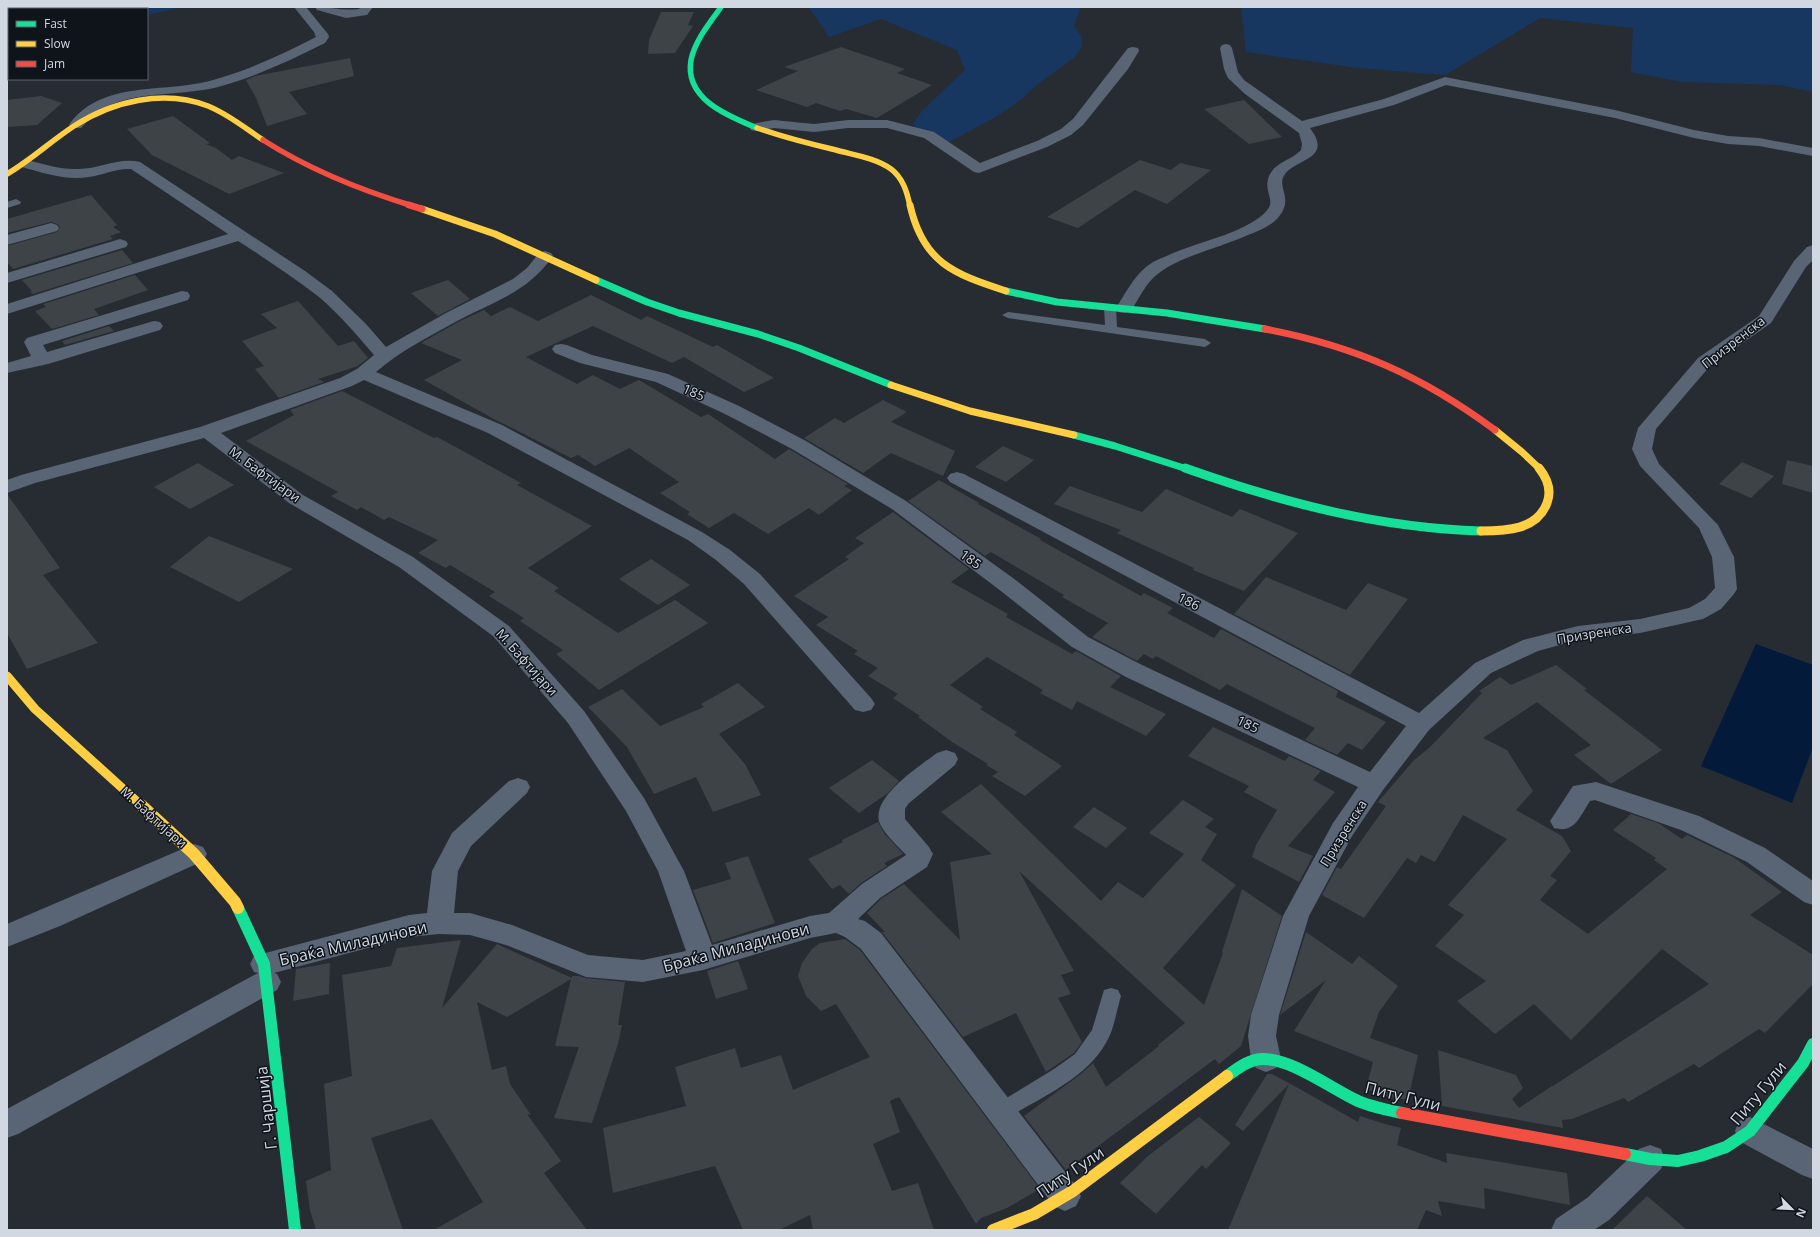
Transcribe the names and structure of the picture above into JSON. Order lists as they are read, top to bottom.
{
  "streets": {
    "main road": ["М. Бафтијари", "Питу Гули", "Г. Чаршија"],
    "street": [
      "Призренска",
      "185",
      "186",
      "Браќа Миладинови"
    ]
  },
  "crossings": [
    ["Призренска", "185"],
    ["Призренска", "186"],
    ["Призренска", "Питу Гули"],
    ["М. Бафтијари", "Браќа Миладинови"],
    ["М. Бафтијари", "Г. Чаршија"],
    ["Браќа Миладинови", "Г. Чаршија"]
  ],
  "legend": ["Fast", "Slow", "Jam"],
  "north": "bottom right"
}
